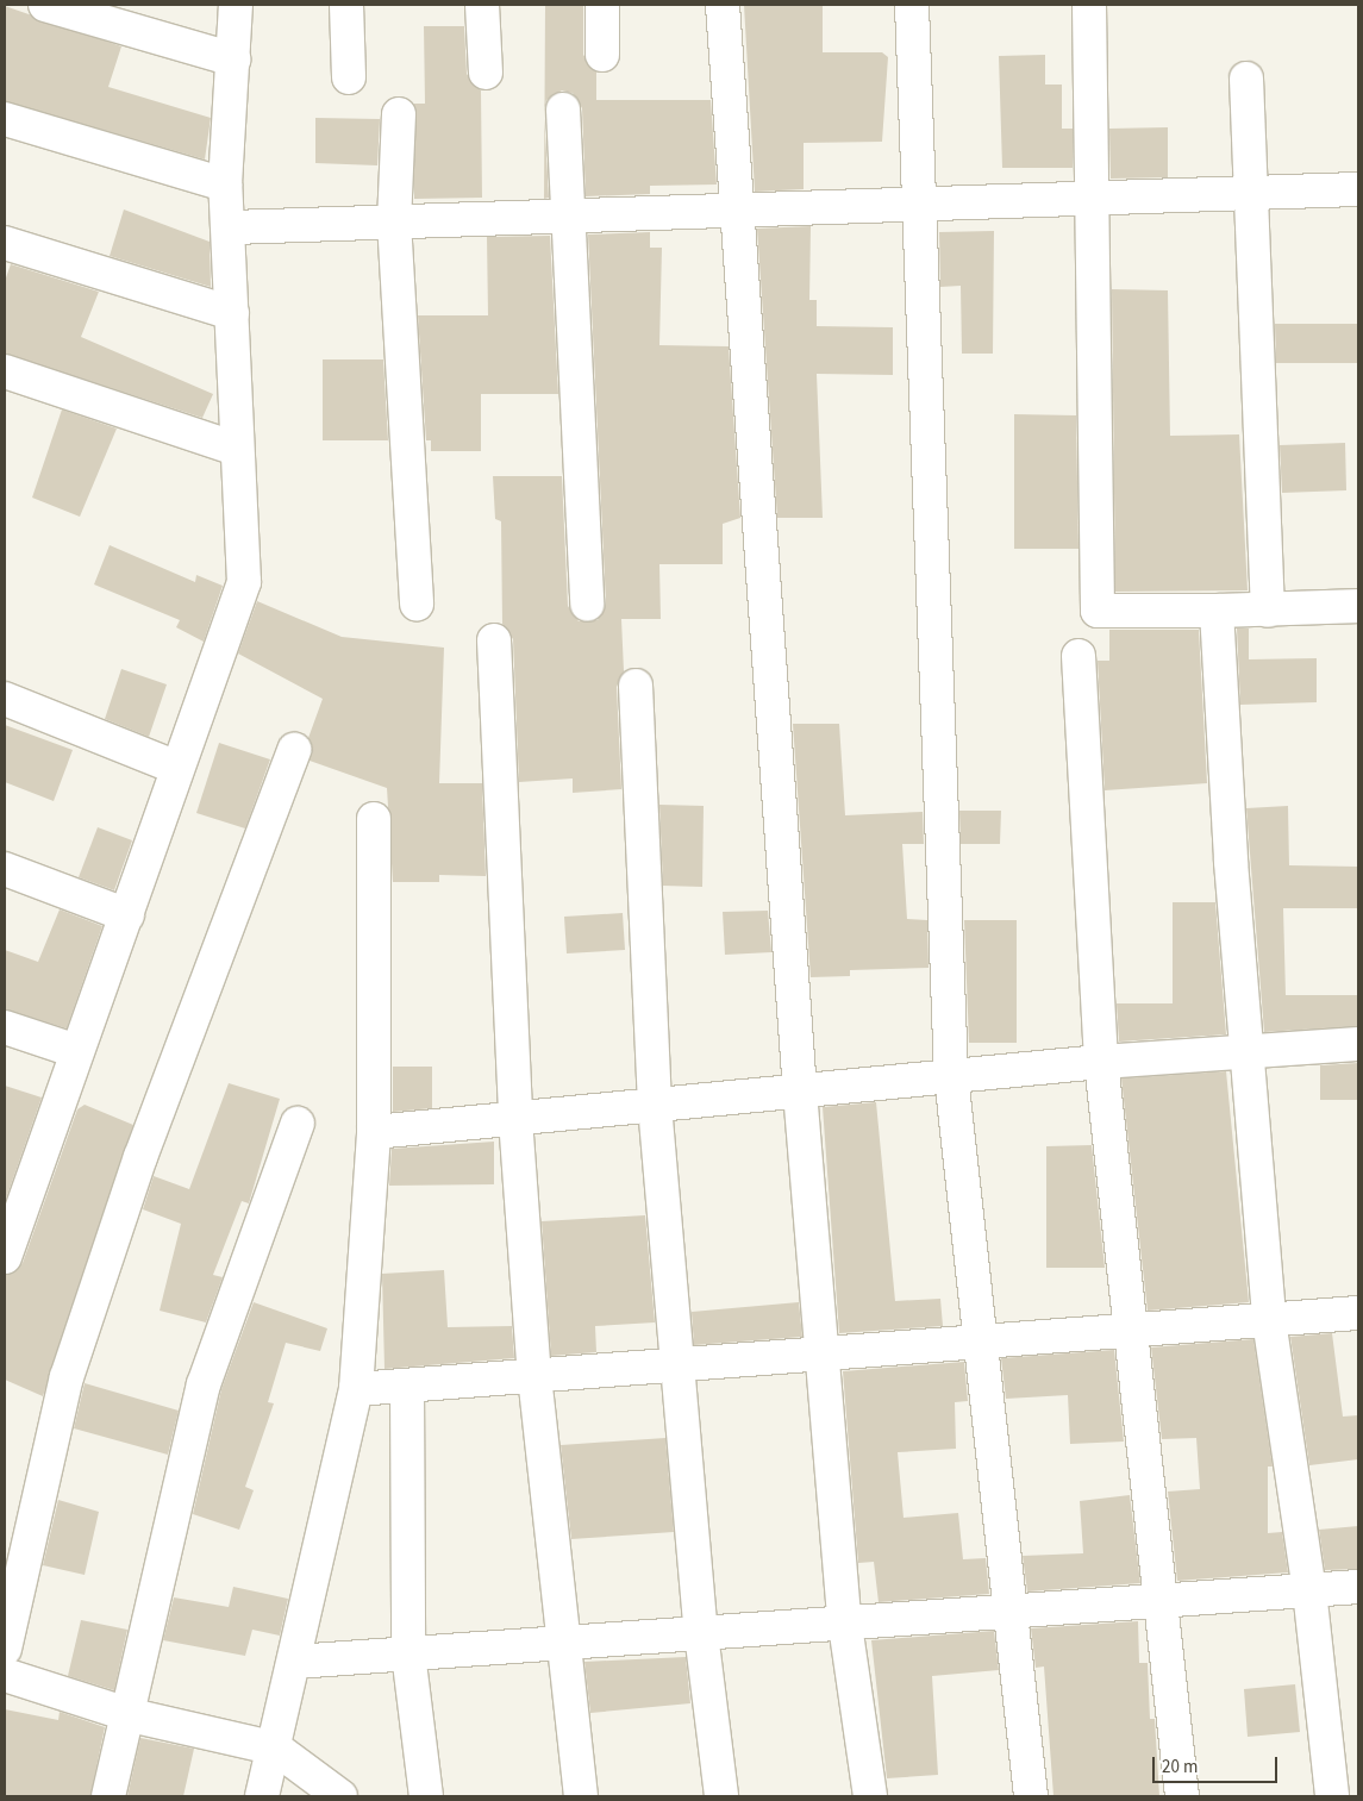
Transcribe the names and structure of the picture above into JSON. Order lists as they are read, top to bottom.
{
  "scale_bar": "20 m"
}
